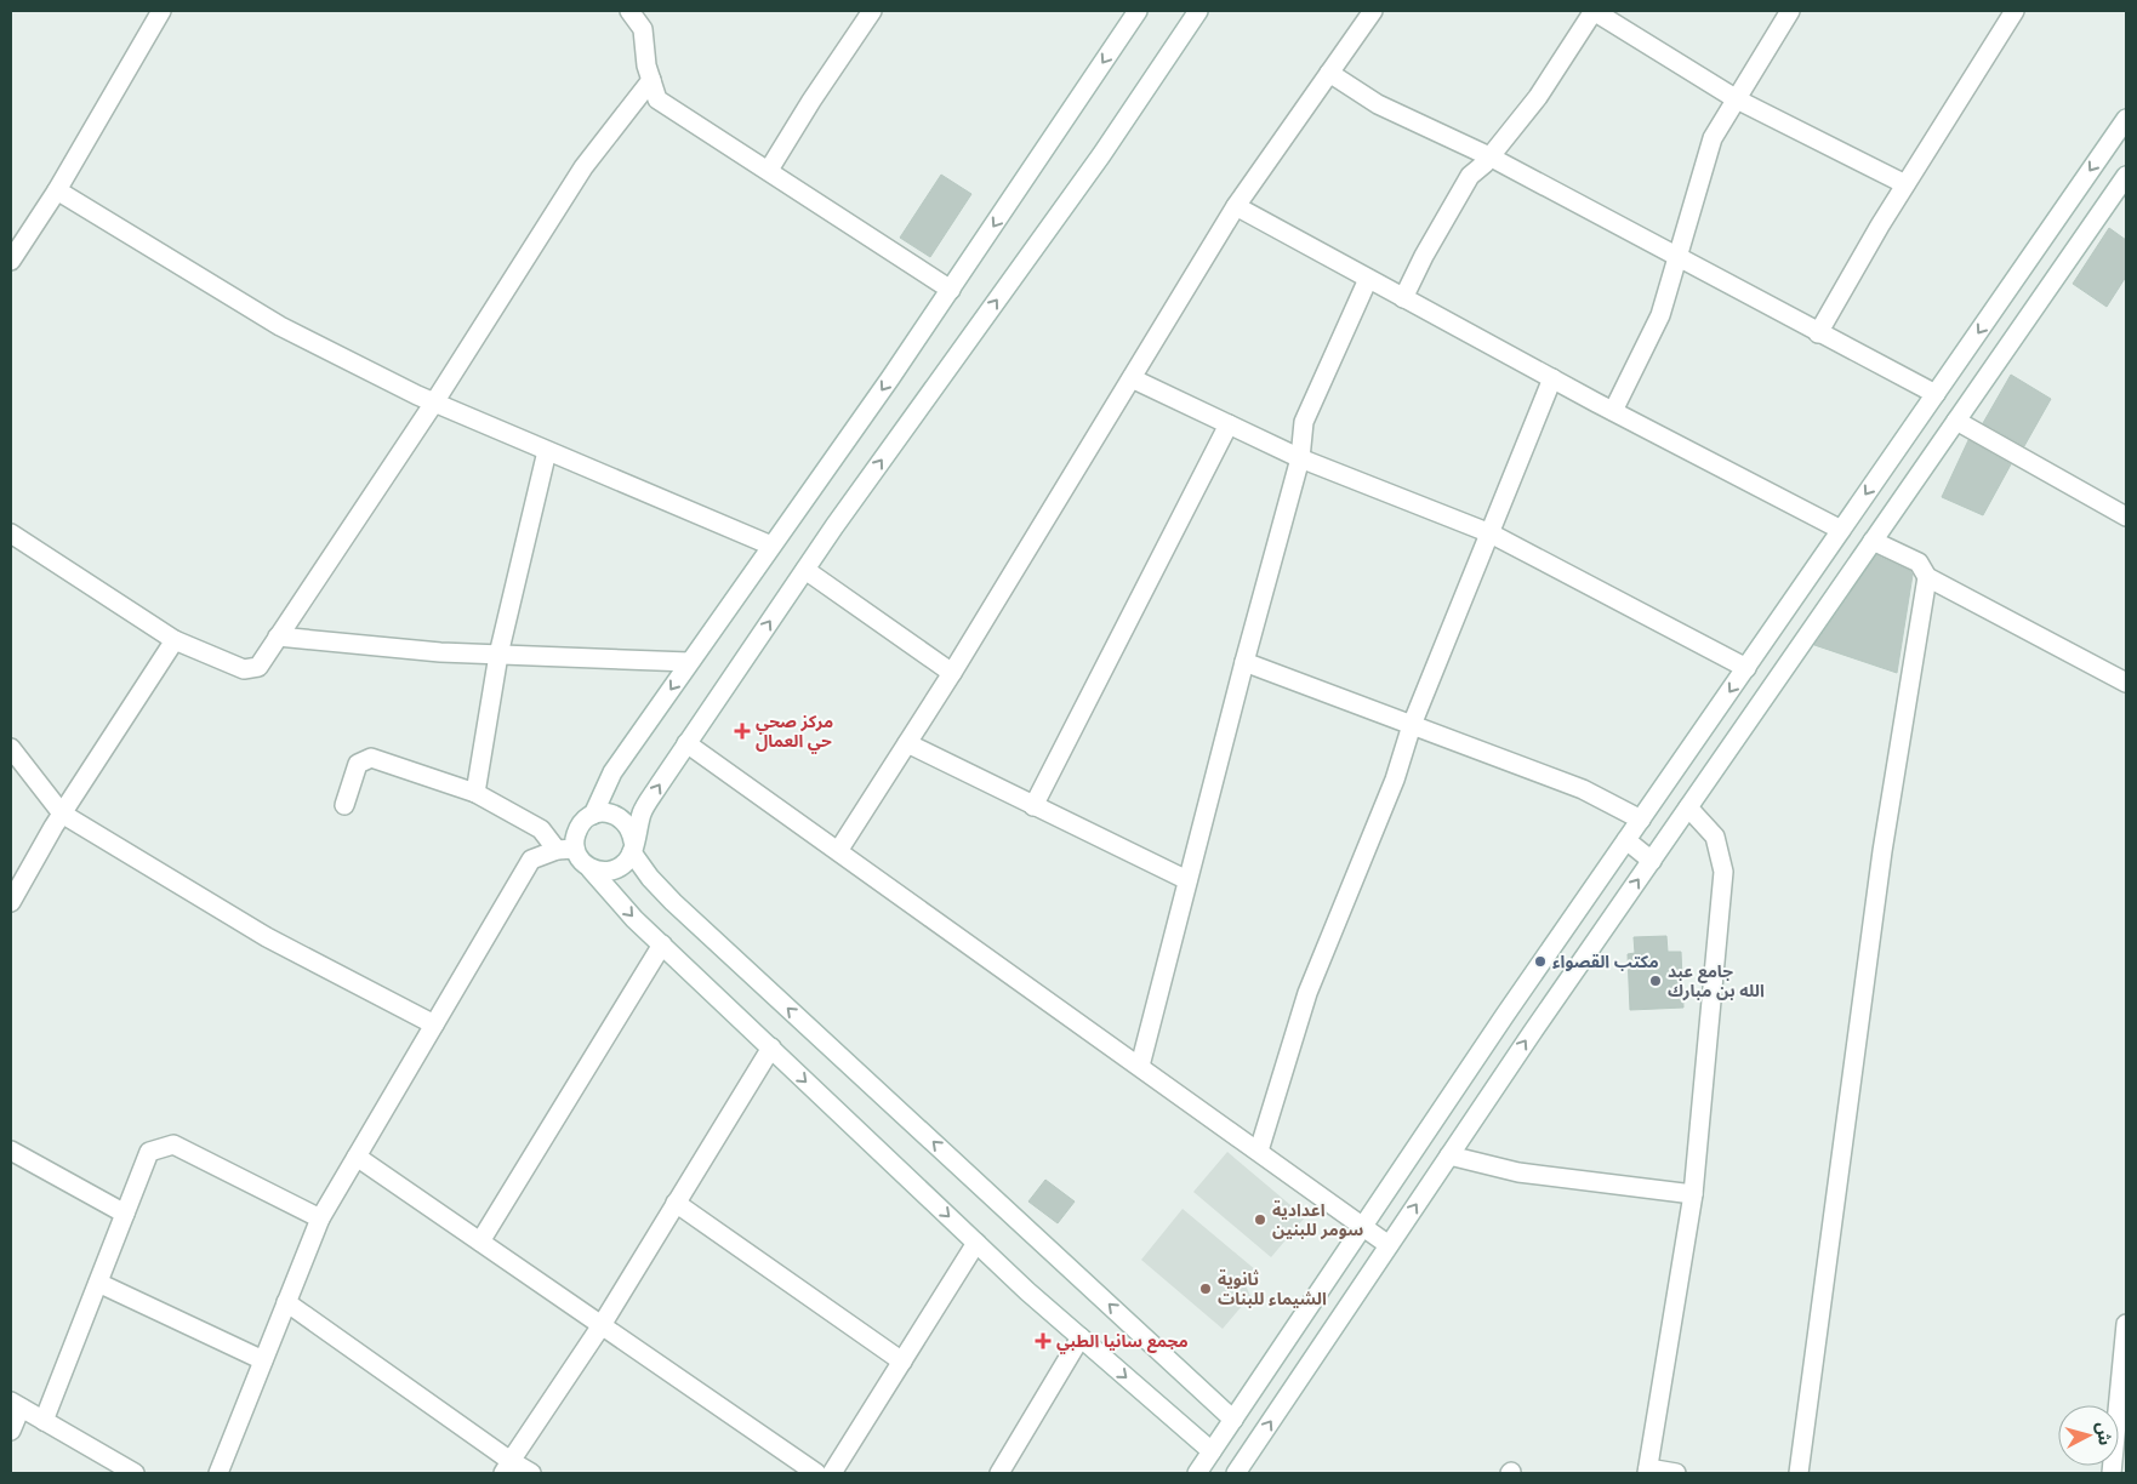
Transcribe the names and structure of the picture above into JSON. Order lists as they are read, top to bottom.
{
  "places": {
    "health": ["مركز صحي حي العمال", "مجمع سانيا الطبي"],
    "other": [
      "مكتب القصواء",
      "جامع عبد الله بن مبارك",
      "اعدادية سومر للبنين",
      "ثانوية الشيماء للبنات"
    ]
  },
  "north": "right"
}
